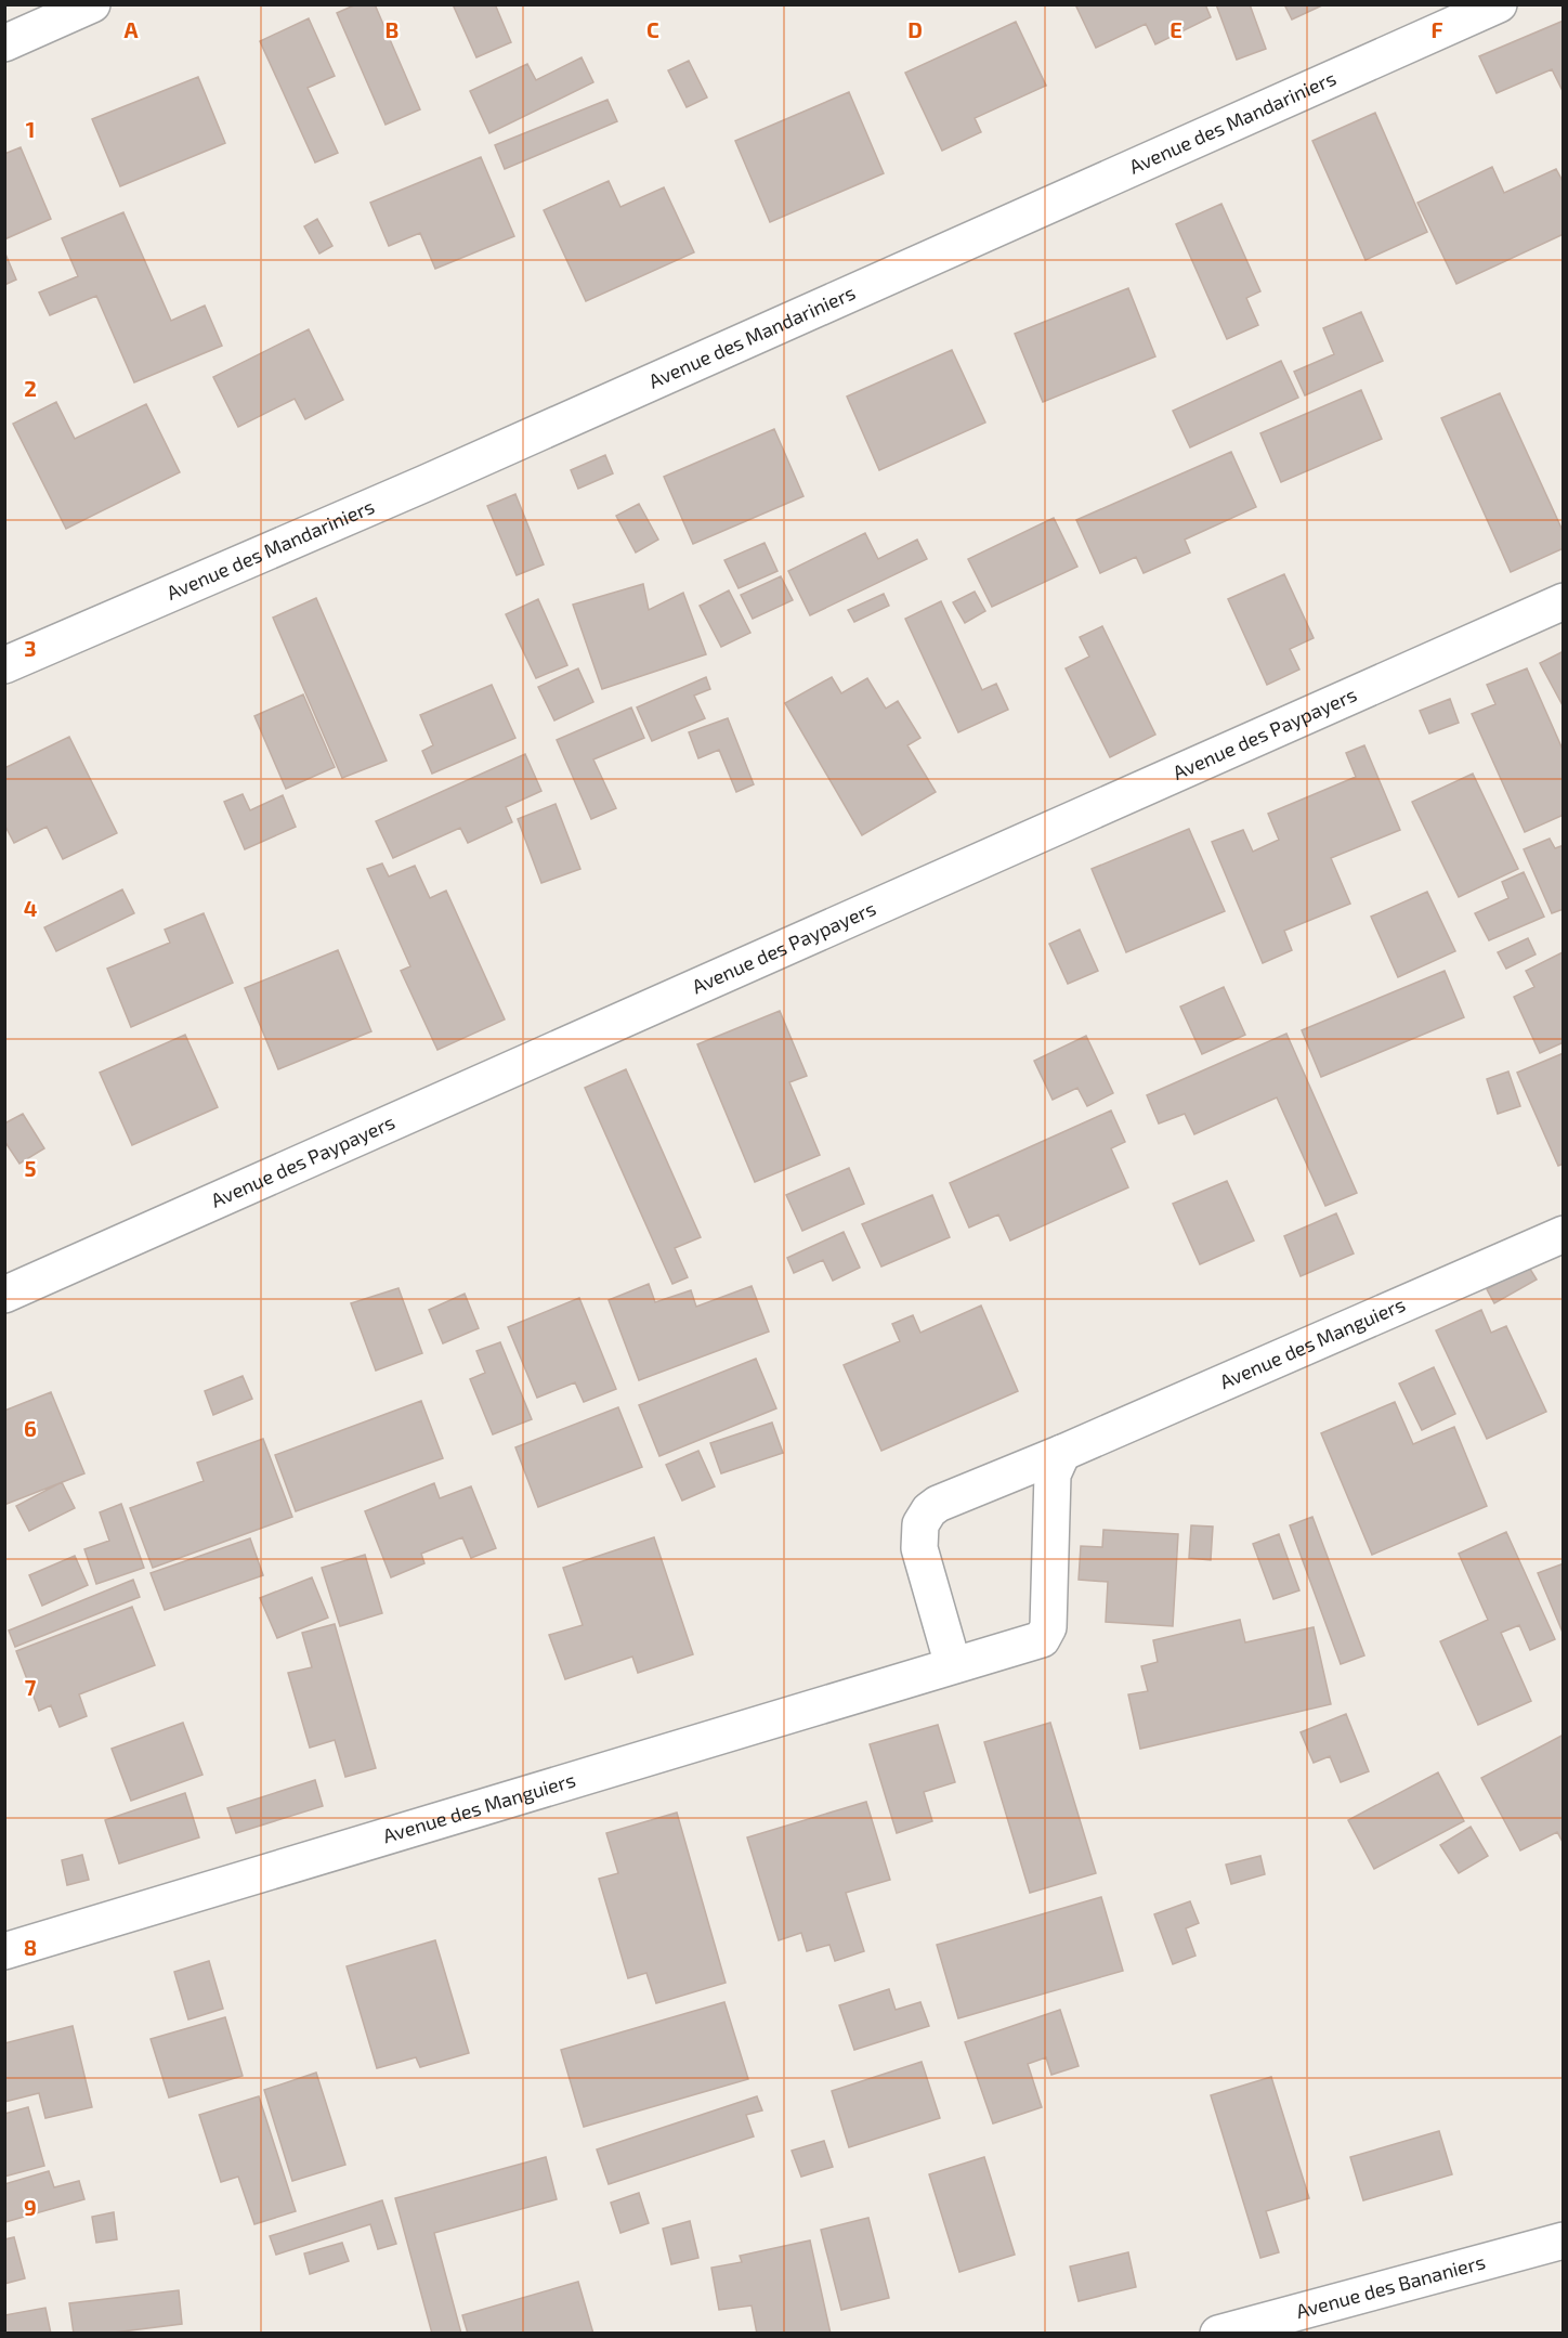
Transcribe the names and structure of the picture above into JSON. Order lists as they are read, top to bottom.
{
  "streets": {
    "street": [
      "Avenue des Mandariniers",
      "Avenue des Paypayers",
      "Avenue des Manguiers",
      "Avenue des Bananiers"
    ]
  },
  "grid": {
    "columns": [
      "A",
      "B",
      "C",
      "D",
      "E",
      "F"
    ],
    "rows": [
      "1",
      "2",
      "3",
      "4",
      "5",
      "6",
      "7",
      "8",
      "9"
    ]
  }
}
